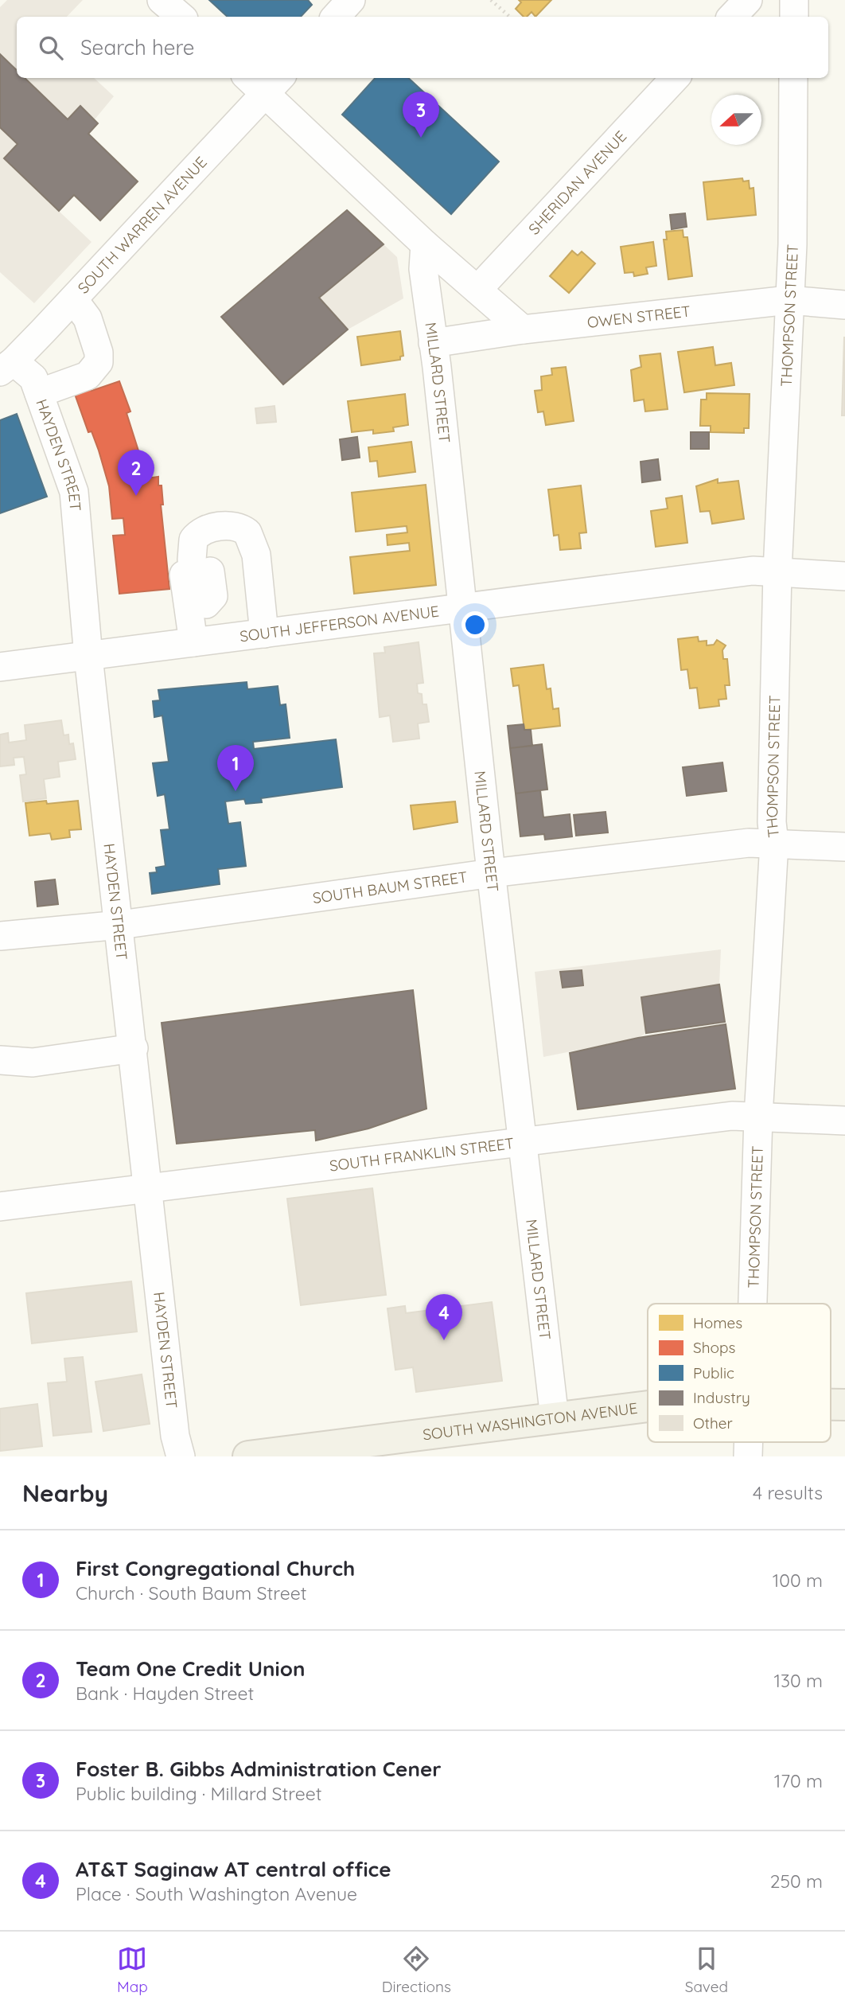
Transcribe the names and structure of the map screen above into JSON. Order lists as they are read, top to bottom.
{
  "streets": {
    "main road": ["SOUTH WASHINGTON AVENUE"],
    "street": [
      "SHERIDAN AVENUE",
      "SOUTH WARREN AVENUE",
      "THOMPSON STREET",
      "OWEN STREET",
      "MILLARD STREET",
      "HAYDEN STREET",
      "SOUTH JEFFERSON AVENUE",
      "SOUTH BAUM STREET",
      "SOUTH FRANKLIN STREET"
    ]
  },
  "crossings": [
    ["SOUTH WARREN AVENUE", "HAYDEN STREET"],
    ["THOMPSON STREET", "OWEN STREET"],
    ["THOMPSON STREET", "SOUTH JEFFERSON AVENUE"],
    ["THOMPSON STREET", "SOUTH BAUM STREET"],
    ["THOMPSON STREET", "SOUTH FRANKLIN STREET"],
    ["OWEN STREET", "MILLARD STREET"],
    ["MILLARD STREET", "SOUTH JEFFERSON AVENUE"],
    ["MILLARD STREET", "SOUTH BAUM STREET"],
    ["MILLARD STREET", "SOUTH FRANKLIN STREET"],
    ["MILLARD STREET", "SOUTH WASHINGTON AVENUE"],
    ["HAYDEN STREET", "SOUTH JEFFERSON AVENUE"],
    ["HAYDEN STREET", "SOUTH BAUM STREET"],
    ["HAYDEN STREET", "SOUTH FRANKLIN STREET"]
  ],
  "legend": [
    "Homes",
    "Shops",
    "Public",
    "Industry",
    "Other"
  ],
  "north": "left",
  "page": {
    "search": "Search here",
    "pins": [
      "3",
      "2",
      "1",
      "4"
    ],
    "heading": ["Nearby", "4 results"],
    "list": [
      {
        "mark": "1",
        "name": "First Congregational Church",
        "note": "Church · South Baum Street",
        "value": "100 m"
      },
      {
        "mark": "2",
        "name": "Team One Credit Union",
        "note": "Bank · Hayden Street",
        "value": "130 m"
      },
      {
        "mark": "3",
        "name": "Foster B. Gibbs Administration Cener",
        "note": "Public building · Millard Street",
        "value": "170 m"
      },
      {
        "mark": "4",
        "name": "AT&T Saginaw AT central office",
        "note": "Place · South Washington Avenue",
        "value": "250 m"
      }
    ],
    "nav": ["Map", "Directions", "Saved"]
  }
}
